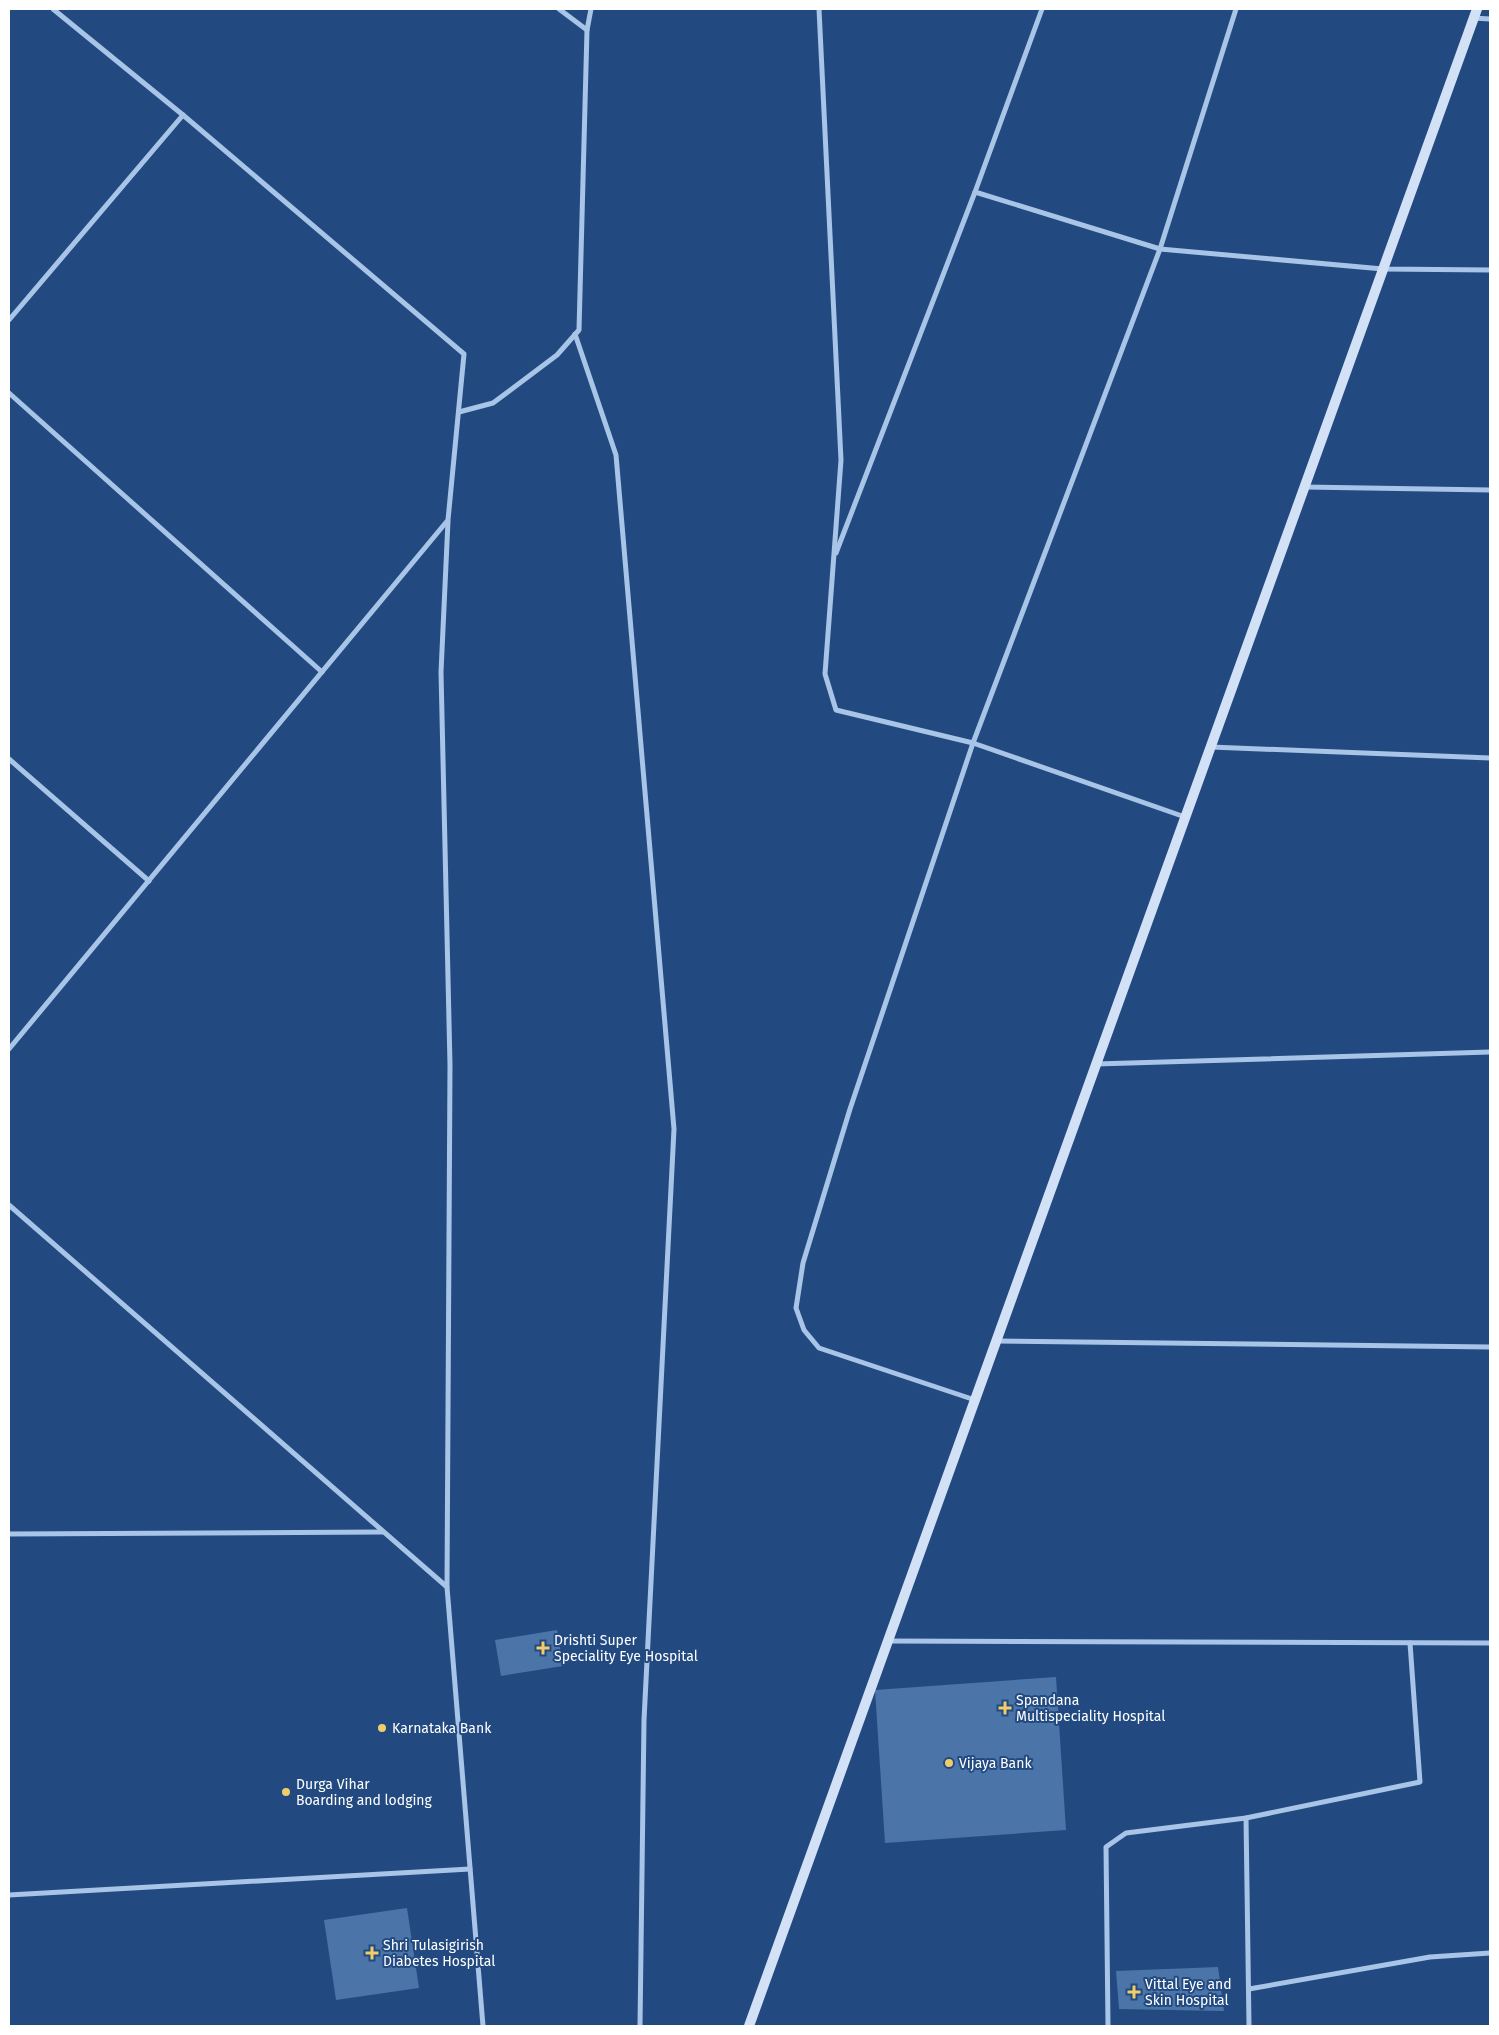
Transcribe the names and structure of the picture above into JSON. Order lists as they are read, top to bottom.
{
  "places": {
    "health": [
      "Drishti Super Speciality Eye Hospital",
      "Spandana Multispeciality Hospital",
      "Shri Tulasigirish Diabetes Hospital",
      "Vittal Eye and Skin Hospital"
    ],
    "other": ["Karnataka Bank", "Vijaya Bank", "Durga Vihar Boarding and lodging"]
  }
}
